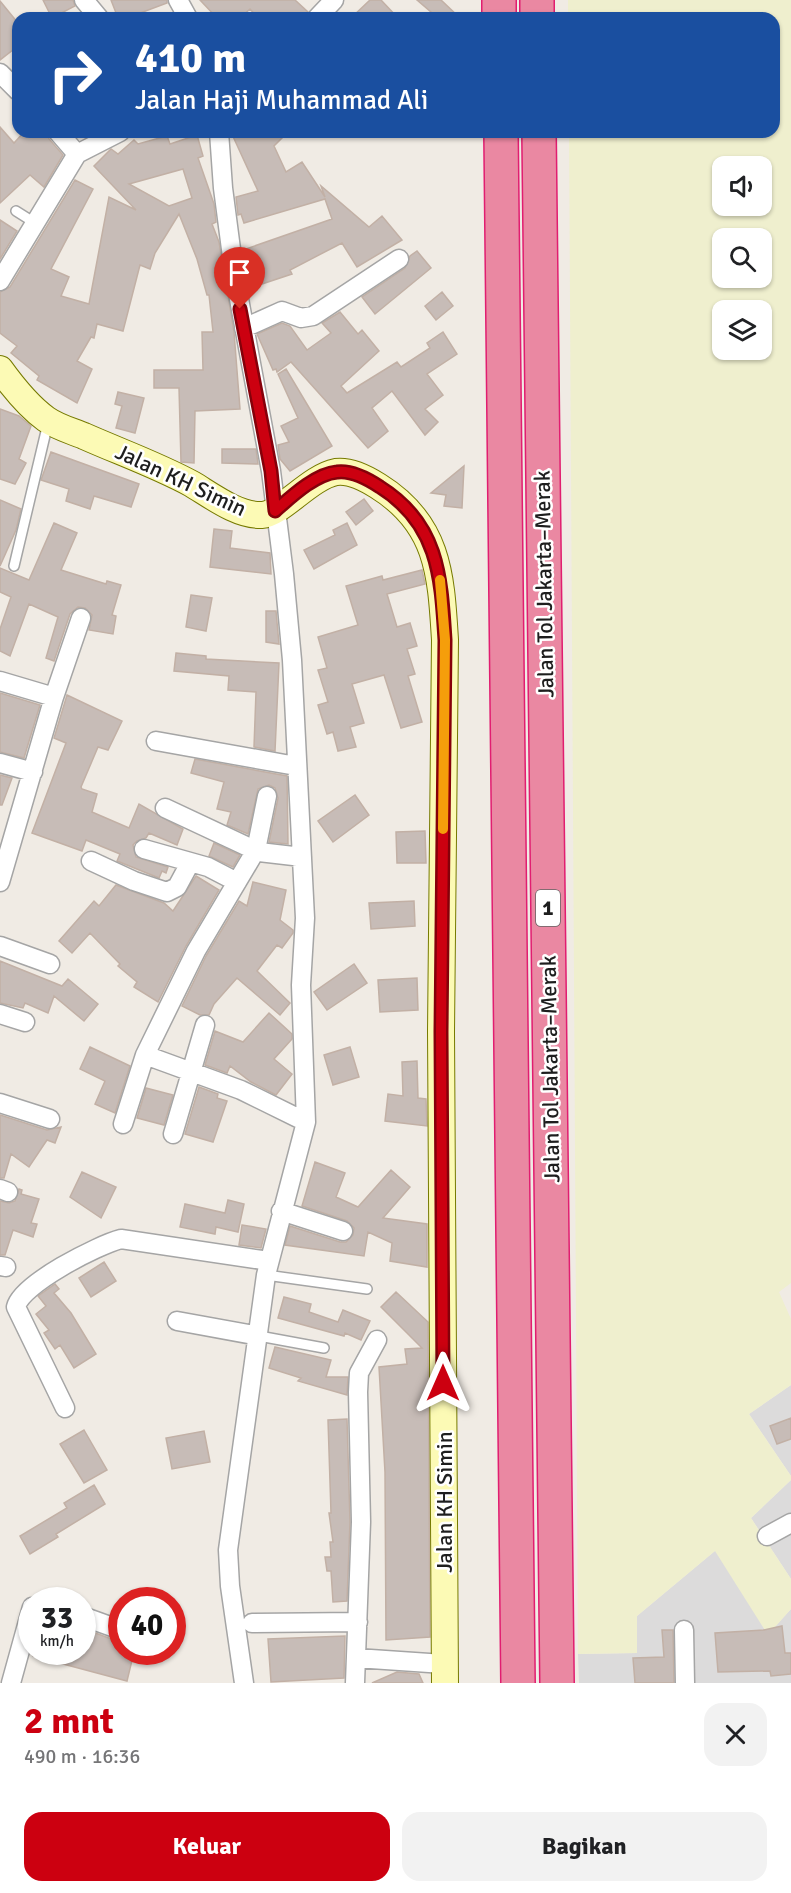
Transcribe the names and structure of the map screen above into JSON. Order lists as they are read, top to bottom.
{
  "streets": {
    "highway": ["Jalan Tol Jakarta–Merak", "1"],
    "street": ["Jalan KH Simin"]
  },
  "page": {
    "turn": ["410 m", "Jalan Haji Muhammad Ali"],
    "speed": "33 km/h",
    "limit": "40",
    "heading": ["2 mnt", "490 m · 16:36"],
    "buttons": ["Keluar", "Bagikan"]
  }
}
